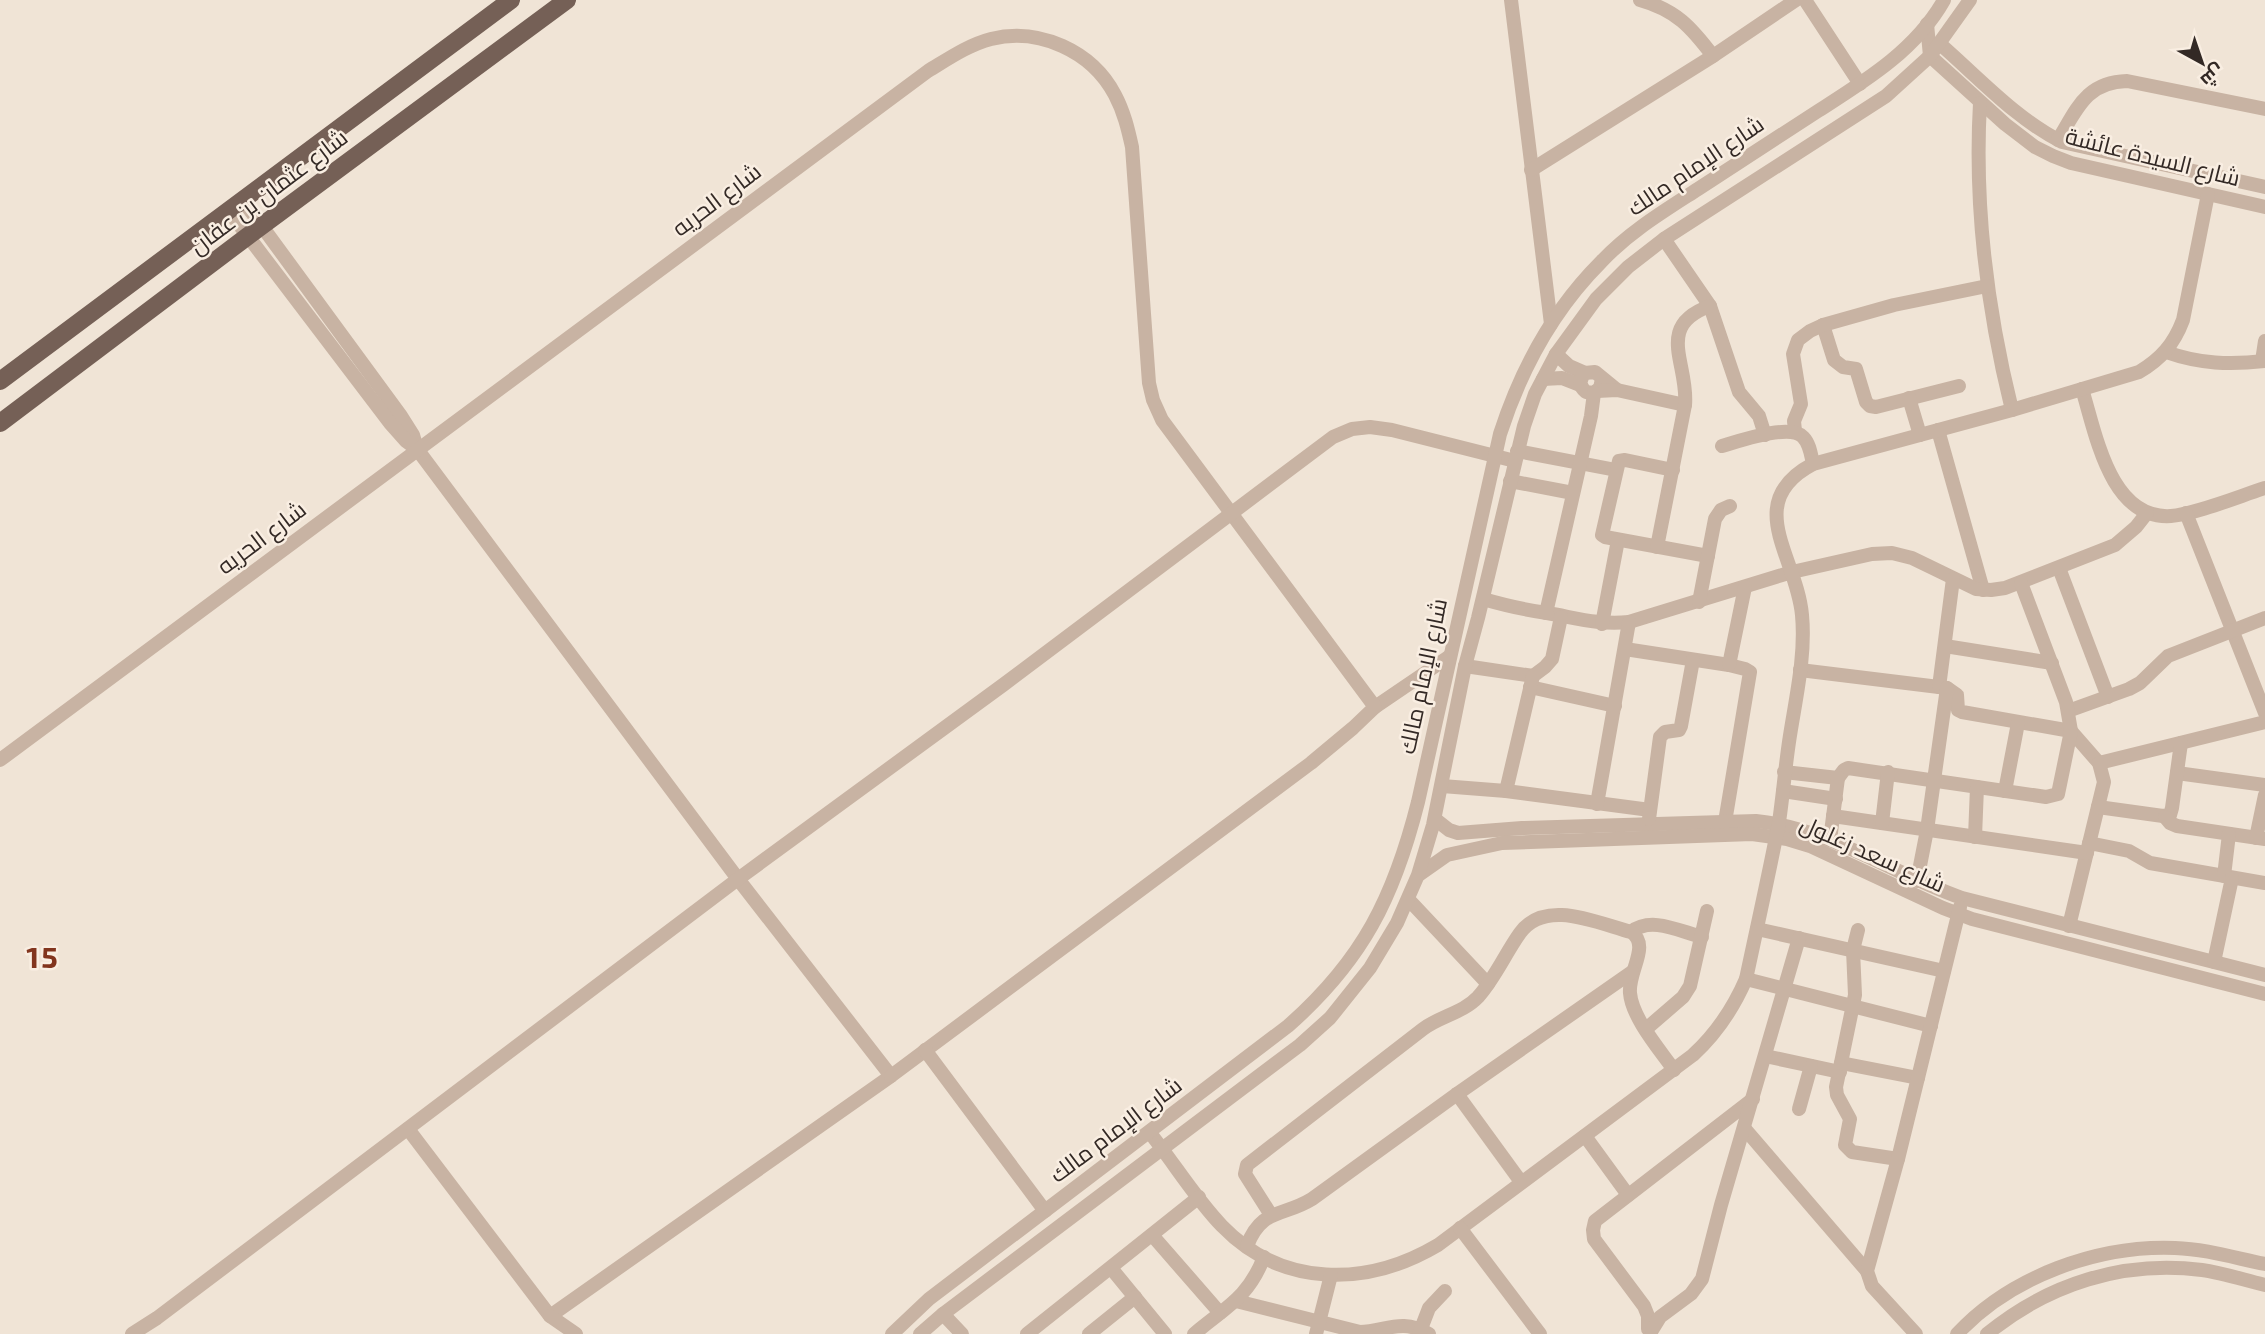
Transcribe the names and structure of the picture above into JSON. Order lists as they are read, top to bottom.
{
  "streets": {
    "main road": ["شارع عثمان بن عفان"],
    "street": [
      "شارع السيدة عائشة",
      "شارع الإمام مالك",
      "شارع الحريه",
      "شارع سعد زغلول"
    ]
  },
  "crossings": [
    ["شارع السيدة عائشة", "شارع الإمام مالك"],
    ["شارع الإمام مالك", "شارع سعد زغلول"]
  ],
  "districts": ["15"],
  "north": "bottom right"
}
